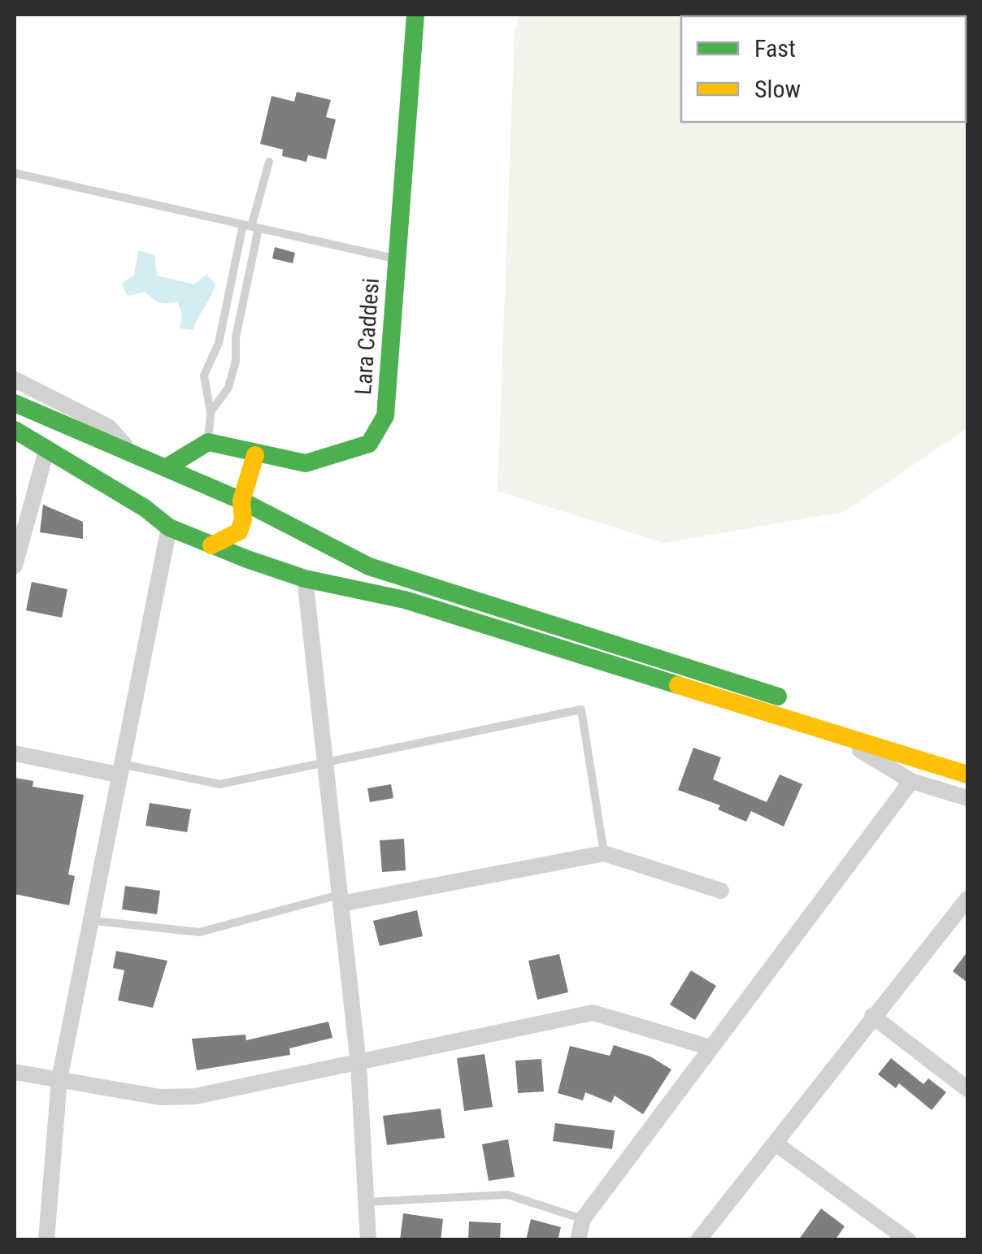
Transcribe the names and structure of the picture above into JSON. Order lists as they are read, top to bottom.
{
  "streets": {
    "main road": ["Lara Caddesi"]
  },
  "legend": ["Fast", "Slow"]
}
